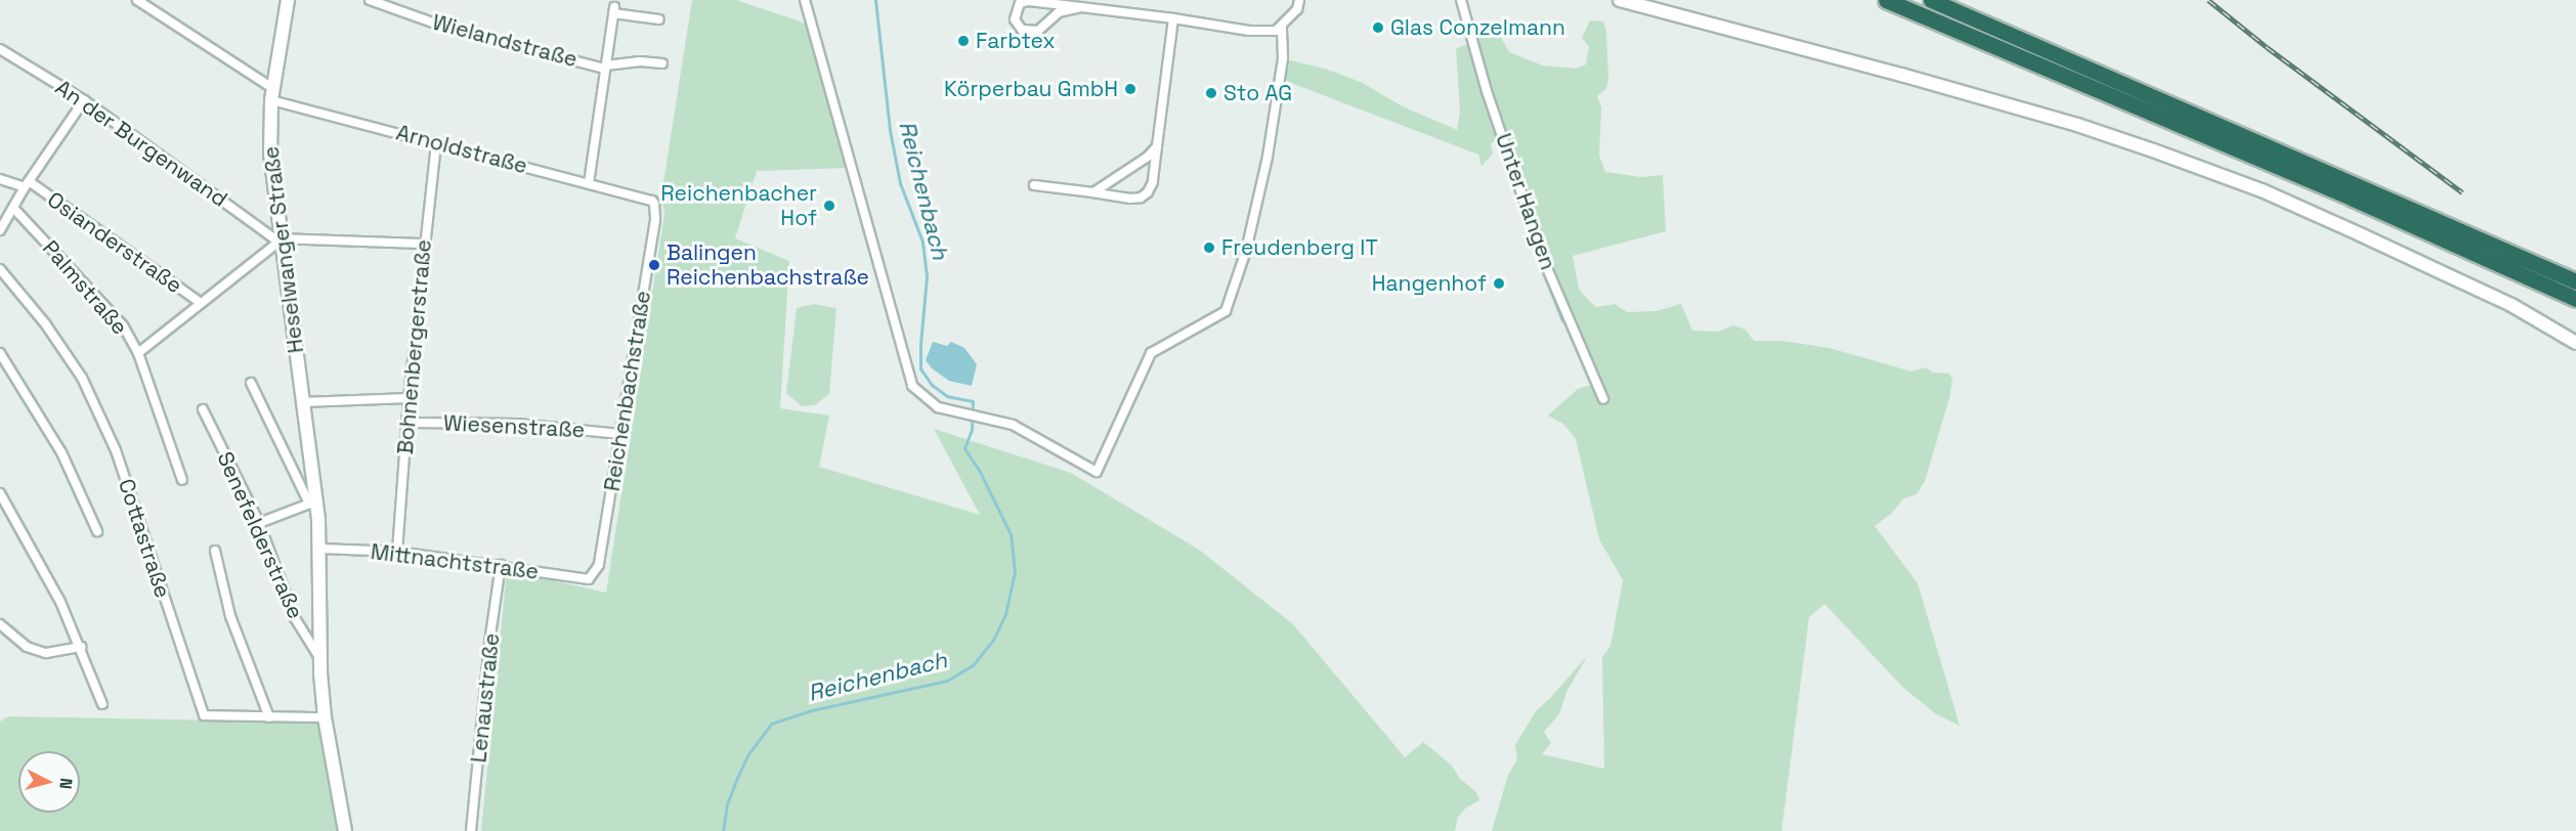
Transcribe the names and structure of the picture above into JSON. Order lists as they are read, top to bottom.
{
  "streets": {
    "street": [
      "Wielandstraße",
      "An der Burgenwand",
      "Arnoldstraße",
      "Unter Hangen",
      "Osianderstraße",
      "Heselwanger Straße",
      "Palmstraße",
      "Bohnenbergerstraße",
      "Reichenbachstraße",
      "Wiesenstraße",
      "Senefelderstraße",
      "Cottastraße",
      "Mittnachtstraße",
      "Lenaustraße"
    ]
  },
  "crossings": [
    ["An der Burgenwand", "Osianderstraße"],
    ["An der Burgenwand", "Heselwanger Straße"],
    ["Arnoldstraße", "Heselwanger Straße"],
    ["Arnoldstraße", "Bohnenbergerstraße"],
    ["Arnoldstraße", "Reichenbachstraße"],
    ["Osianderstraße", "Heselwanger Straße"],
    ["Osianderstraße", "Palmstraße"],
    ["Heselwanger Straße", "Senefelderstraße"],
    ["Heselwanger Straße", "Cottastraße"],
    ["Heselwanger Straße", "Mittnachtstraße"],
    ["Bohnenbergerstraße", "Wiesenstraße"],
    ["Bohnenbergerstraße", "Mittnachtstraße"],
    ["Reichenbachstraße", "Wiesenstraße"],
    ["Reichenbachstraße", "Mittnachtstraße"],
    ["Mittnachtstraße", "Lenaustraße"]
  ],
  "water": ["Reichenbach"],
  "places": [
    "Glas Conzelmann",
    "Farbtex",
    "Körperbau GmbH",
    "Sto AG",
    "Reichenbacher Hof",
    "Freudenberg IT",
    "Balingen Reichenbachstraße",
    "Hangenhof"
  ],
  "north": "right"
}
